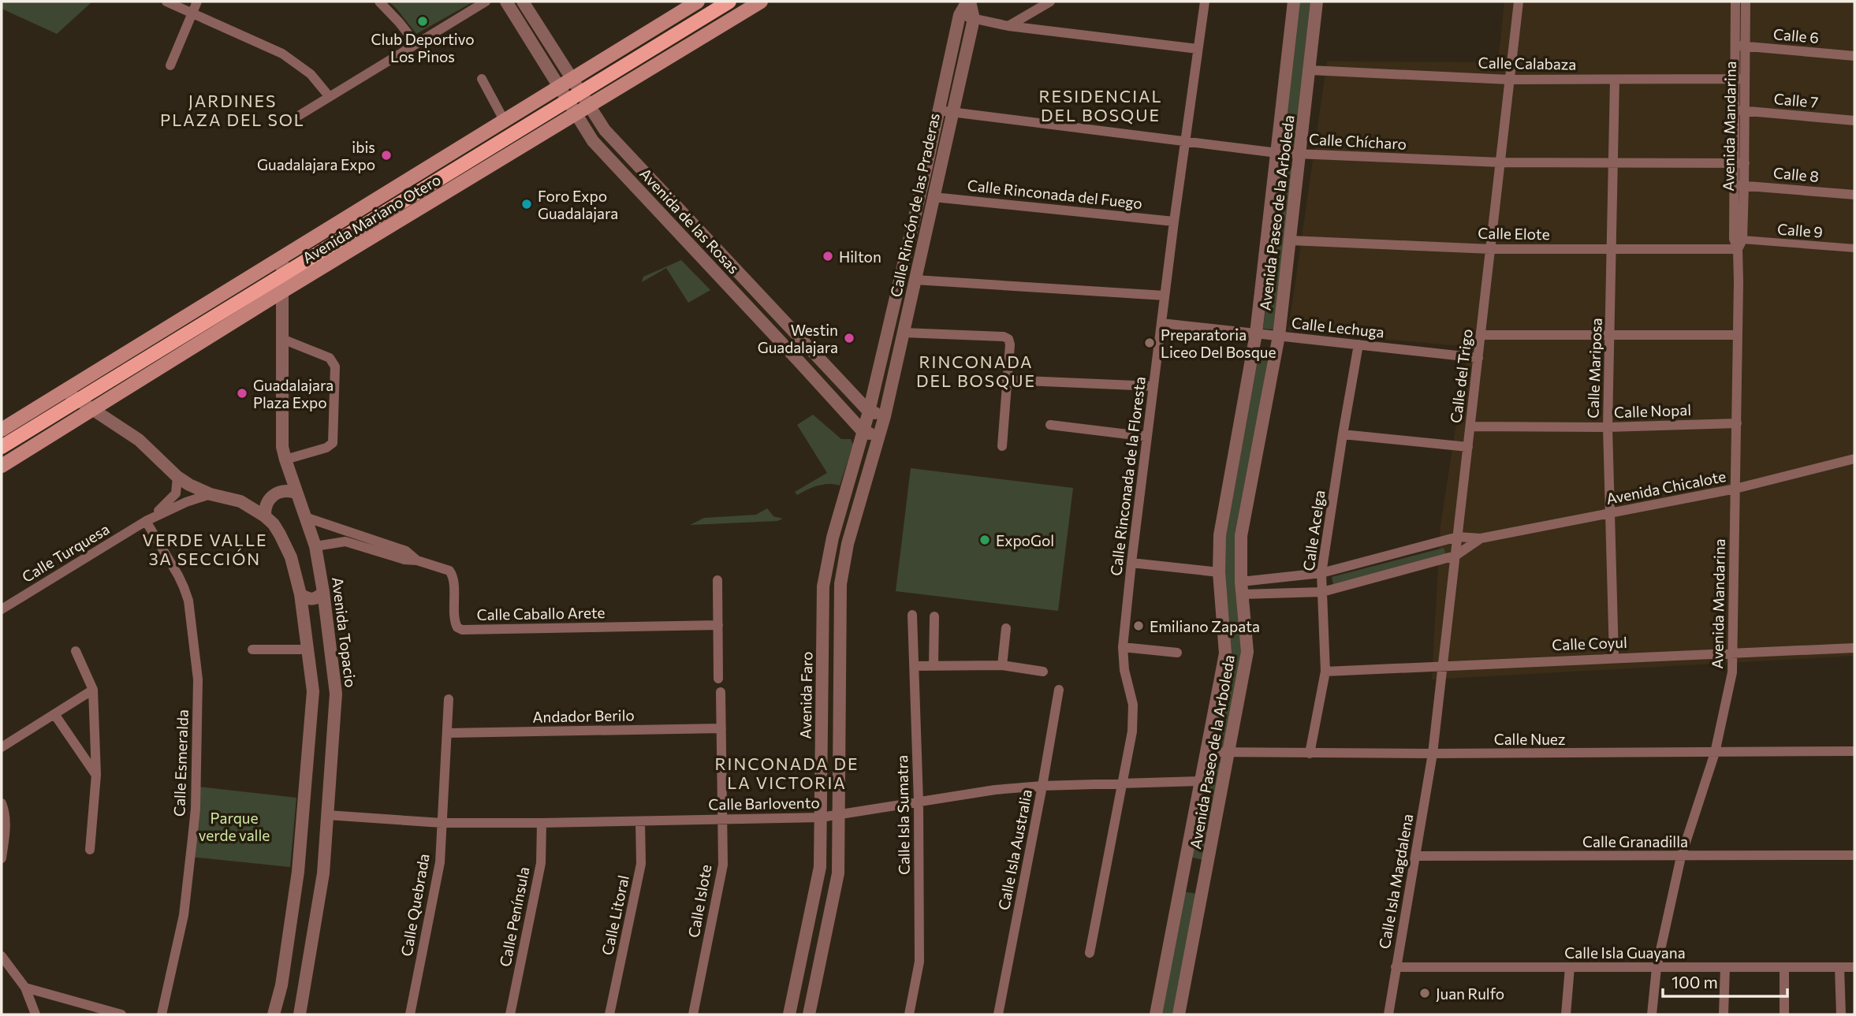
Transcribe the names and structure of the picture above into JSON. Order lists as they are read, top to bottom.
{
  "streets": {
    "main road": ["Avenida Mariano Otero"],
    "street": [
      "Calle 6",
      "Calle Calabaza",
      "Calle 7",
      "Avenida Mandarina",
      "Calle Chícharo",
      "Calle 8",
      "Calle Rinconada del Fuego",
      "Calle Rincón de las Praderas",
      "Avenida Paseo de la Arboleda",
      "Avenida de las Rosas",
      "Calle 9",
      "Calle Elote",
      "Calle Lechuga",
      "Calle Mariposa",
      "Calle del Trigo",
      "Calle Nopal",
      "Calle Rinconada de la Floresta",
      "Avenida Chicalote",
      "Calle Acelga",
      "Calle Turquesa",
      "Calle Caballo Arete",
      "Avenida Topacio",
      "Calle Coyul",
      "Avenida Faro",
      "Andador Berilo",
      "Calle Nuez",
      "Calle Esmeralda",
      "Calle Barlovento",
      "Calle Isla Sumatra",
      "Calle Granadilla",
      "Calle Isla Australia",
      "Calle Isla Magdalena",
      "Calle Islote",
      "Calle Quebrada",
      "Calle Litoral",
      "Calle Península",
      "Calle Isla Guayana"
    ]
  },
  "crossings": [
    ["Calle 6", "Avenida Mandarina"],
    ["Calle Calabaza", "Avenida Mandarina"],
    ["Calle Calabaza", "Avenida Paseo de la Arboleda"],
    ["Calle Calabaza", "Calle Mariposa"],
    ["Calle Calabaza", "Calle del Trigo"],
    ["Calle 7", "Avenida Mandarina"],
    ["Avenida Mandarina", "Calle Chícharo"],
    ["Avenida Mandarina", "Calle 8"],
    ["Avenida Mandarina", "Calle 9"],
    ["Avenida Mandarina", "Calle Elote"],
    ["Avenida Mandarina", "Calle Nopal"],
    ["Avenida Mandarina", "Avenida Chicalote"],
    ["Avenida Mandarina", "Calle Coyul"],
    ["Avenida Mandarina", "Calle Nuez"],
    ["Avenida Mandarina", "Calle Granadilla"],
    ["Avenida Mandarina", "Calle Isla Guayana"],
    ["Calle Chícharo", "Calle Rincón de las Praderas"],
    ["Calle Chícharo", "Avenida Paseo de la Arboleda"],
    ["Calle Chícharo", "Calle Mariposa"],
    ["Calle Chícharo", "Calle del Trigo"],
    ["Calle Chícharo", "Calle Rinconada de la Floresta"],
    ["Calle Rinconada del Fuego", "Calle Rincón de las Praderas"],
    ["Calle Rinconada del Fuego", "Calle Rinconada de la Floresta"],
    ["Calle Rincón de las Praderas", "Avenida de las Rosas"],
    ["Calle Rincón de las Praderas", "Avenida Faro"],
    ["Avenida Paseo de la Arboleda", "Calle Elote"],
    ["Avenida Paseo de la Arboleda", "Calle Lechuga"],
    ["Avenida Paseo de la Arboleda", "Avenida Chicalote"],
    ["Avenida Paseo de la Arboleda", "Calle Nuez"],
    ["Avenida Paseo de la Arboleda", "Calle Barlovento"],
    ["Avenida Mariano Otero", "Avenida de las Rosas"],
    ["Avenida Mariano Otero", "Avenida Topacio"],
    ["Avenida de las Rosas", "Avenida Faro"],
    ["Calle 9", "Calle Elote"],
    ["Calle Elote", "Calle Mariposa"],
    ["Calle Elote", "Calle del Trigo"],
    ["Calle Lechuga", "Calle del Trigo"],
    ["Calle Lechuga", "Calle Rinconada de la Floresta"],
    ["Calle Lechuga", "Calle Acelga"],
    ["Calle Mariposa", "Calle Nopal"],
    ["Calle Mariposa", "Avenida Chicalote"],
    ["Calle Mariposa", "Calle Coyul"],
    ["Calle del Trigo", "Calle Nopal"],
    ["Calle del Trigo", "Avenida Chicalote"],
    ["Calle del Trigo", "Calle Coyul"],
    ["Calle del Trigo", "Calle Nuez"],
    ["Calle del Trigo", "Calle Isla Magdalena"],
    ["Calle Rinconada de la Floresta", "Calle Barlovento"],
    ["Avenida Chicalote", "Calle Acelga"],
    ["Calle Acelga", "Calle Coyul"],
    ["Calle Acelga", "Calle Nuez"],
    ["Calle Turquesa", "Calle Esmeralda"],
    ["Calle Caballo Arete", "Avenida Topacio"],
    ["Avenida Topacio", "Calle Barlovento"],
    ["Avenida Faro", "Calle Barlovento"],
    ["Andador Berilo", "Calle Islote"],
    ["Andador Berilo", "Calle Quebrada"],
    ["Calle Nuez", "Calle Isla Magdalena"],
    ["Calle Barlovento", "Calle Isla Sumatra"],
    ["Calle Barlovento", "Calle Isla Australia"],
    ["Calle Barlovento", "Calle Islote"],
    ["Calle Barlovento", "Calle Quebrada"],
    ["Calle Barlovento", "Calle Litoral"],
    ["Calle Barlovento", "Calle Península"],
    ["Calle Granadilla", "Calle Isla Magdalena"],
    ["Calle Isla Magdalena", "Calle Isla Guayana"]
  ],
  "districts": [
    "RESIDENCIAL DEL BOSQUE",
    "JARDINES PLAZA DEL SOL",
    "RINCONADA DEL BOSQUE",
    "VERDE VALLE 3A SECCIÓN",
    "RINCONADA DE LA VICTORIA"
  ],
  "parks": ["Parque verde valle"],
  "places": [
    "Club Deportivo Los Pinos",
    "ibis Guadalajara Expo",
    "Foro Expo Guadalajara",
    "Hilton",
    "Westin Guadalajara",
    "Preparatoria Liceo Del Bosque",
    "Guadalajara Plaza Expo",
    "ExpoGol",
    "Emiliano Zapata",
    "Juan Rulfo"
  ],
  "scale_bar": "100 m"
}
